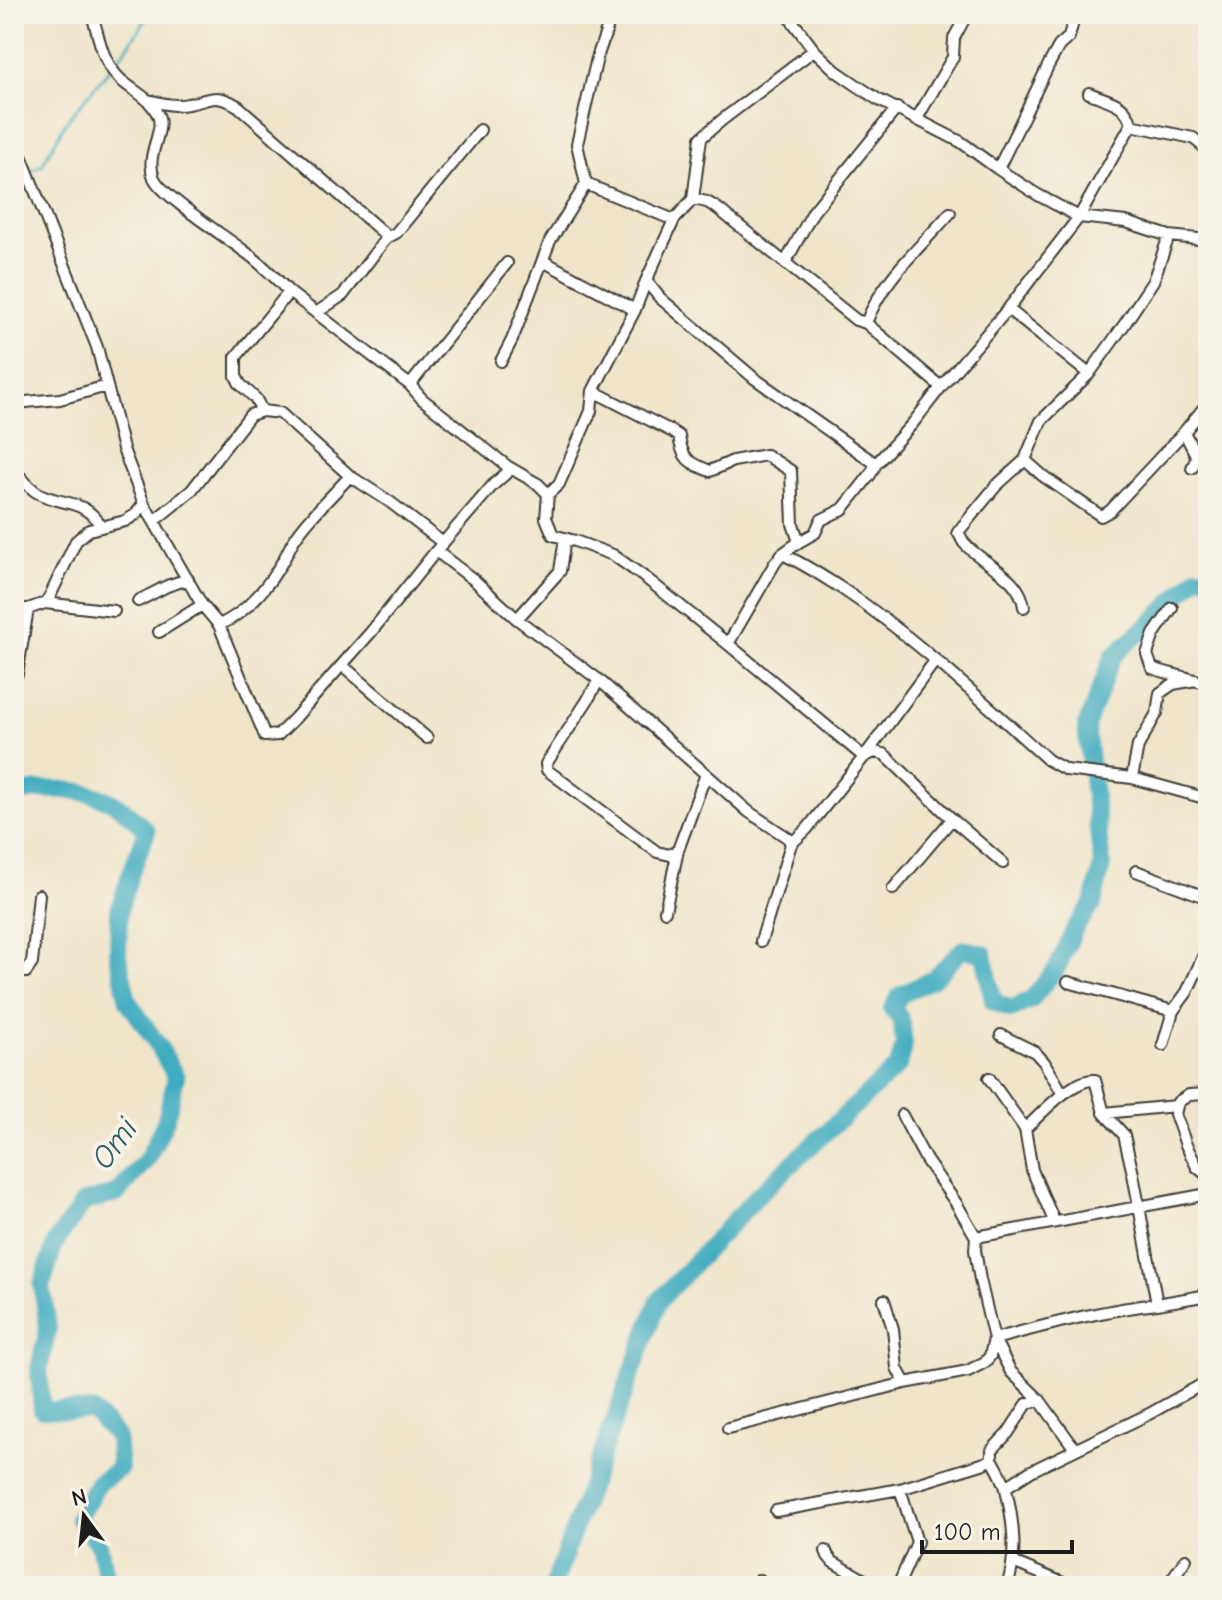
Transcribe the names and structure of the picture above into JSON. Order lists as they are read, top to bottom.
{
  "water": ["Omi"],
  "scale_bar": "100 m",
  "north": "top"
}
